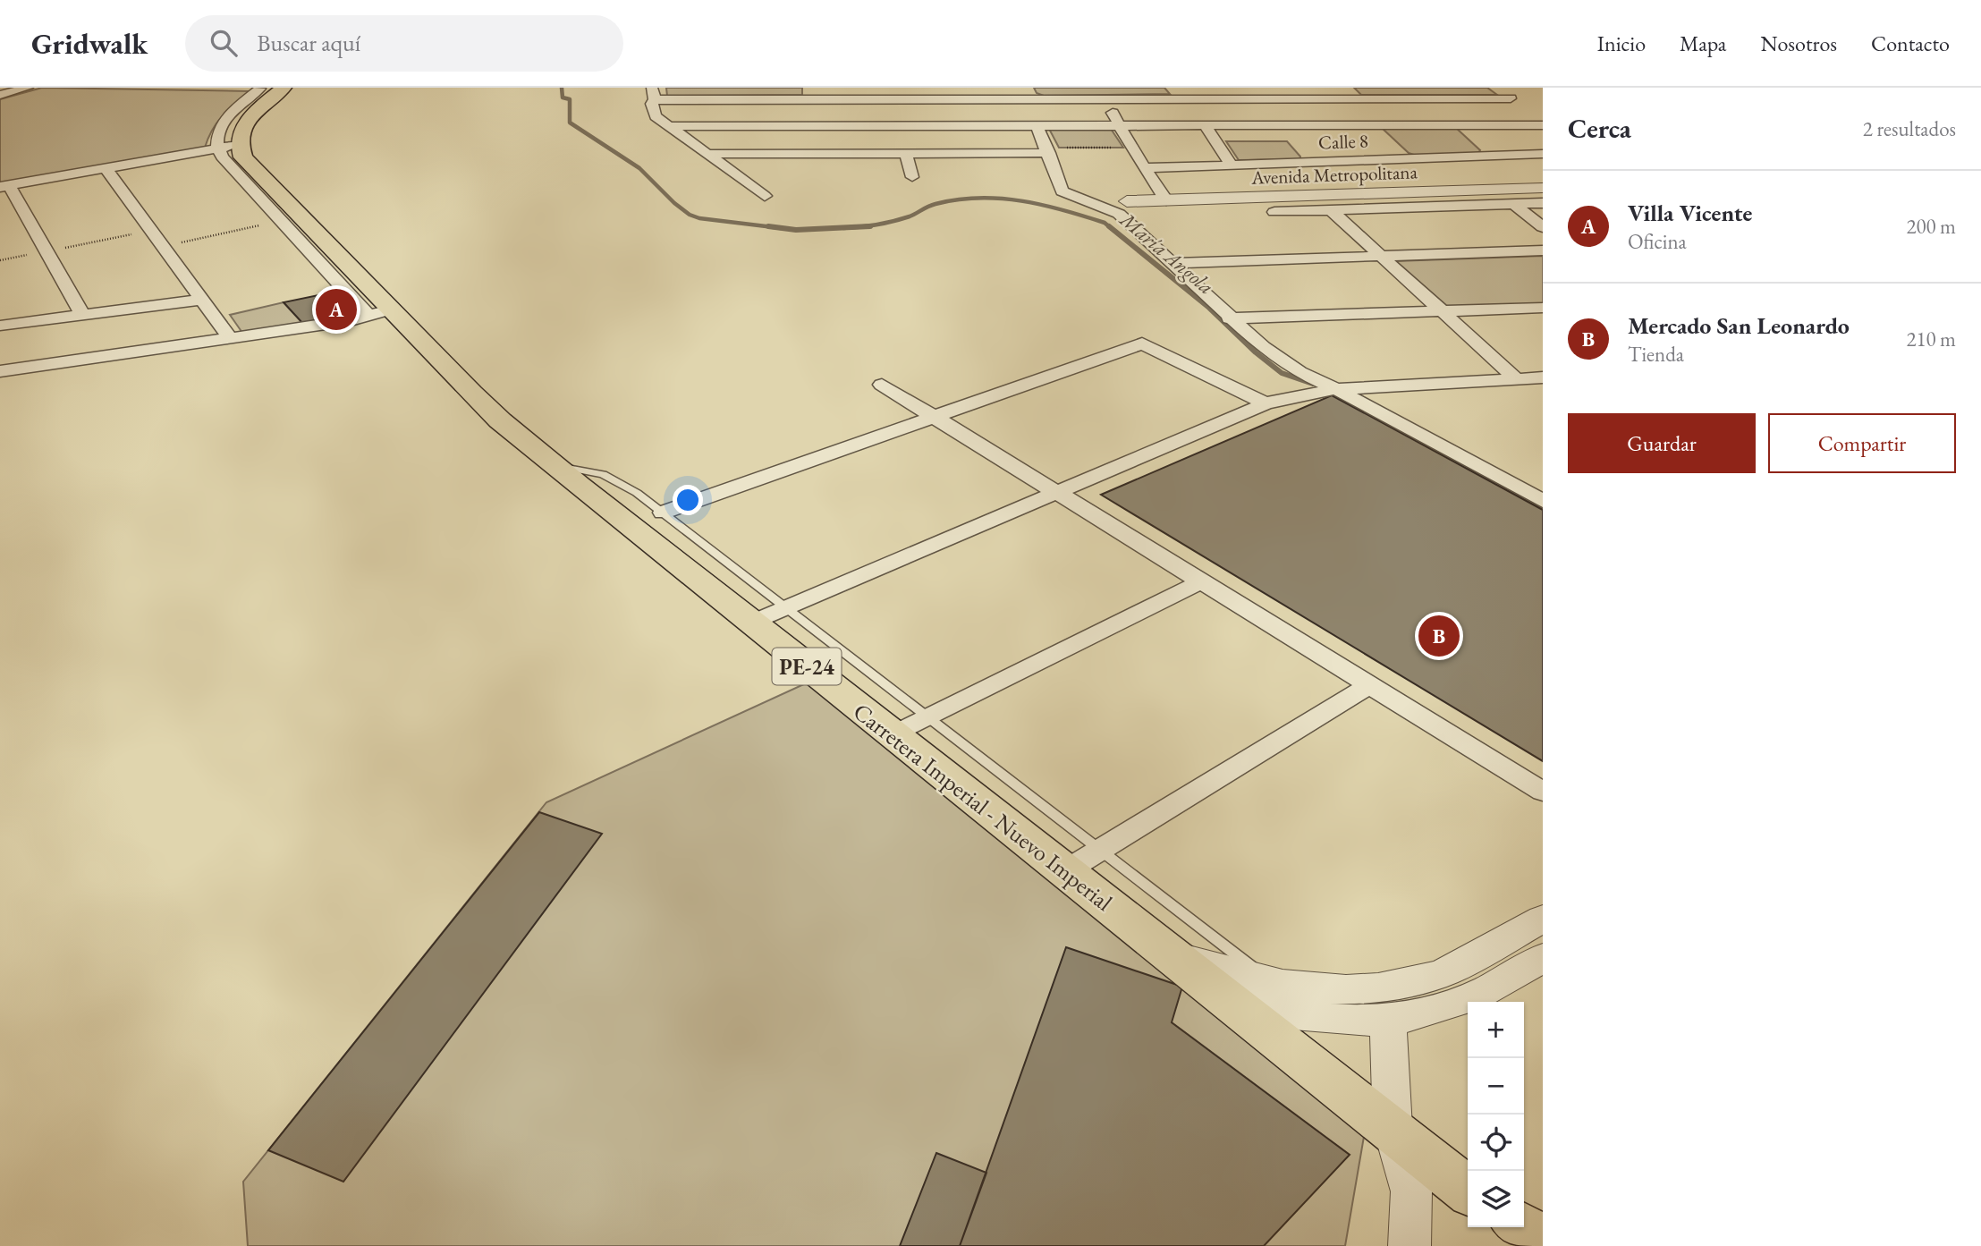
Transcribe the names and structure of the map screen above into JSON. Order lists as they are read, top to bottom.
{
  "streets": {
    "highway": ["PE-24", "Carretera Imperial - Nuevo Imperial"],
    "street": ["Calle 8", "Avenida Metropolitana"]
  },
  "water": ["María Angola"],
  "page": {
    "header": "Gridwalk",
    "search": "Buscar aquí",
    "nav": [
      "Inicio",
      "Mapa",
      "Nosotros",
      "Contacto"
    ],
    "heading": ["Cerca", "2 resultados"],
    "list": [
      {
        "mark": "A",
        "name": "Villa Vicente",
        "note": "Oficina",
        "value": "200 m"
      },
      {
        "mark": "B",
        "name": "Mercado San Leonardo",
        "note": "Tienda",
        "value": "210 m"
      }
    ],
    "pins": ["A", "B"],
    "buttons": ["Guardar", "Compartir"],
    "map_buttons": ["+", "−"]
  }
}
